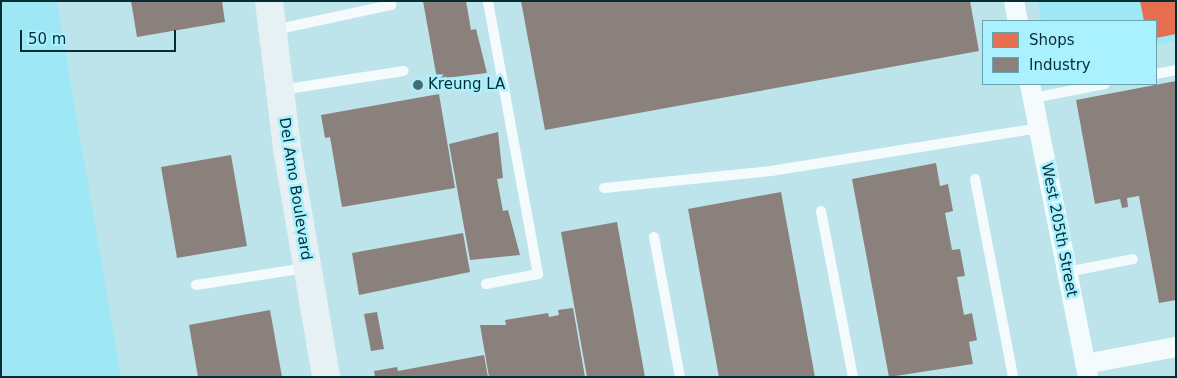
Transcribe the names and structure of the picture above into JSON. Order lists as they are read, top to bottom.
{
  "streets": {
    "main road": ["Del Amo Boulevard"],
    "street": ["West 205th Street"]
  },
  "places": ["Kreung LA"],
  "legend": ["Shops", "Industry"],
  "scale_bar": "50 m"
}
